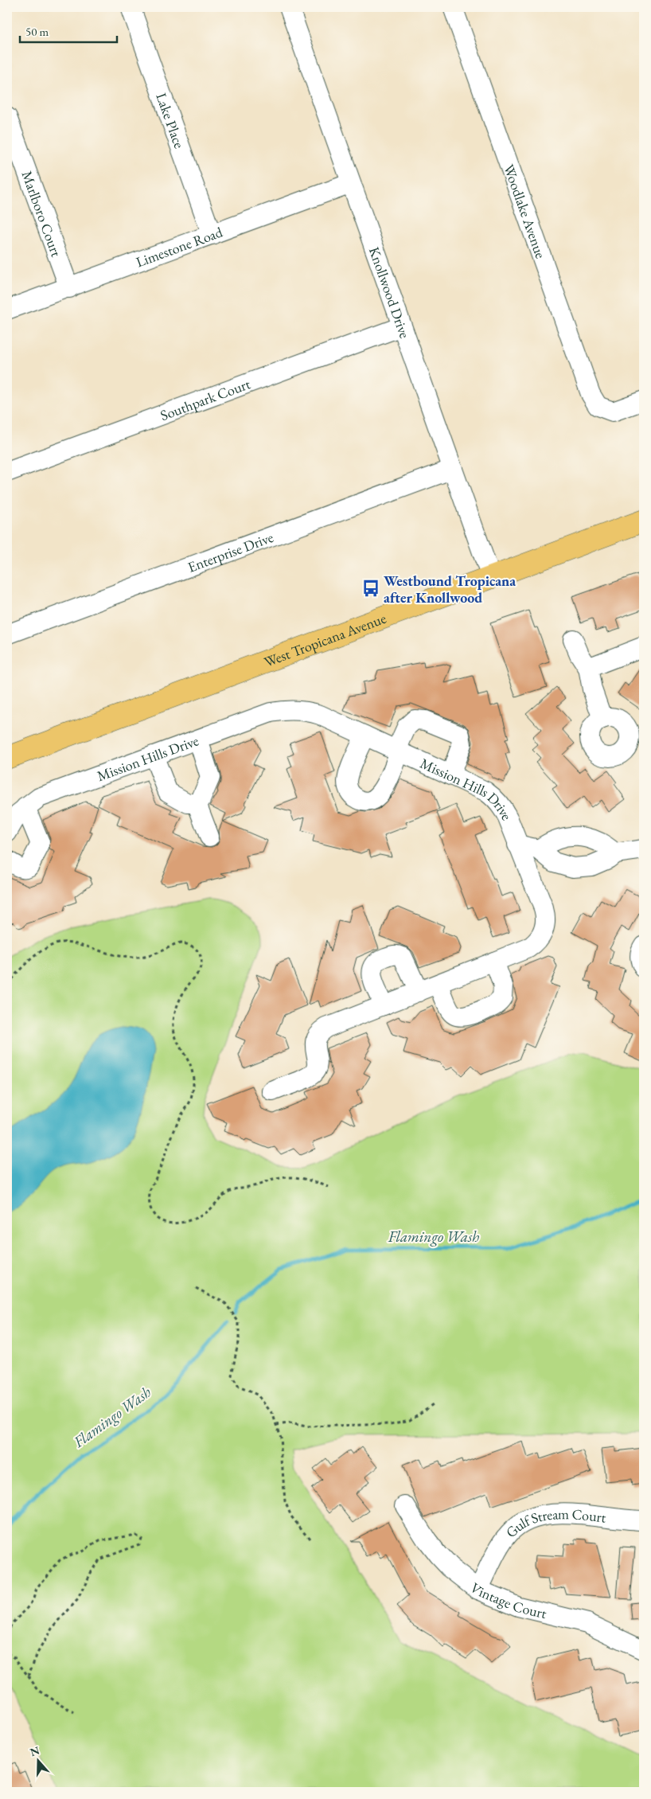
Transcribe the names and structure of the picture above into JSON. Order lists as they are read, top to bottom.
{
  "streets": {
    "main road": ["West Tropicana Avenue"],
    "street": [
      "Lake Place",
      "Woodlake Avenue",
      "Marlboro Court",
      "Limestone Road",
      "Knollwood Drive",
      "Southpark Court",
      "Enterprise Drive",
      "Mission Hills Drive",
      "Gulf Stream Court",
      "Vintage Court"
    ]
  },
  "crossings": [
    ["Lake Place", "Limestone Road"],
    ["Marlboro Court", "Limestone Road"],
    ["Limestone Road", "Knollwood Drive"],
    ["Knollwood Drive", "Southpark Court"],
    ["Knollwood Drive", "Enterprise Drive"],
    ["Knollwood Drive", "West Tropicana Avenue"],
    ["Gulf Stream Court", "Vintage Court"]
  ],
  "water": ["Flamingo Wash"],
  "places": {
    "bus stop": ["Westbound Tropicana after Knollwood"]
  },
  "scale_bar": "50 m",
  "north": "top"
}
